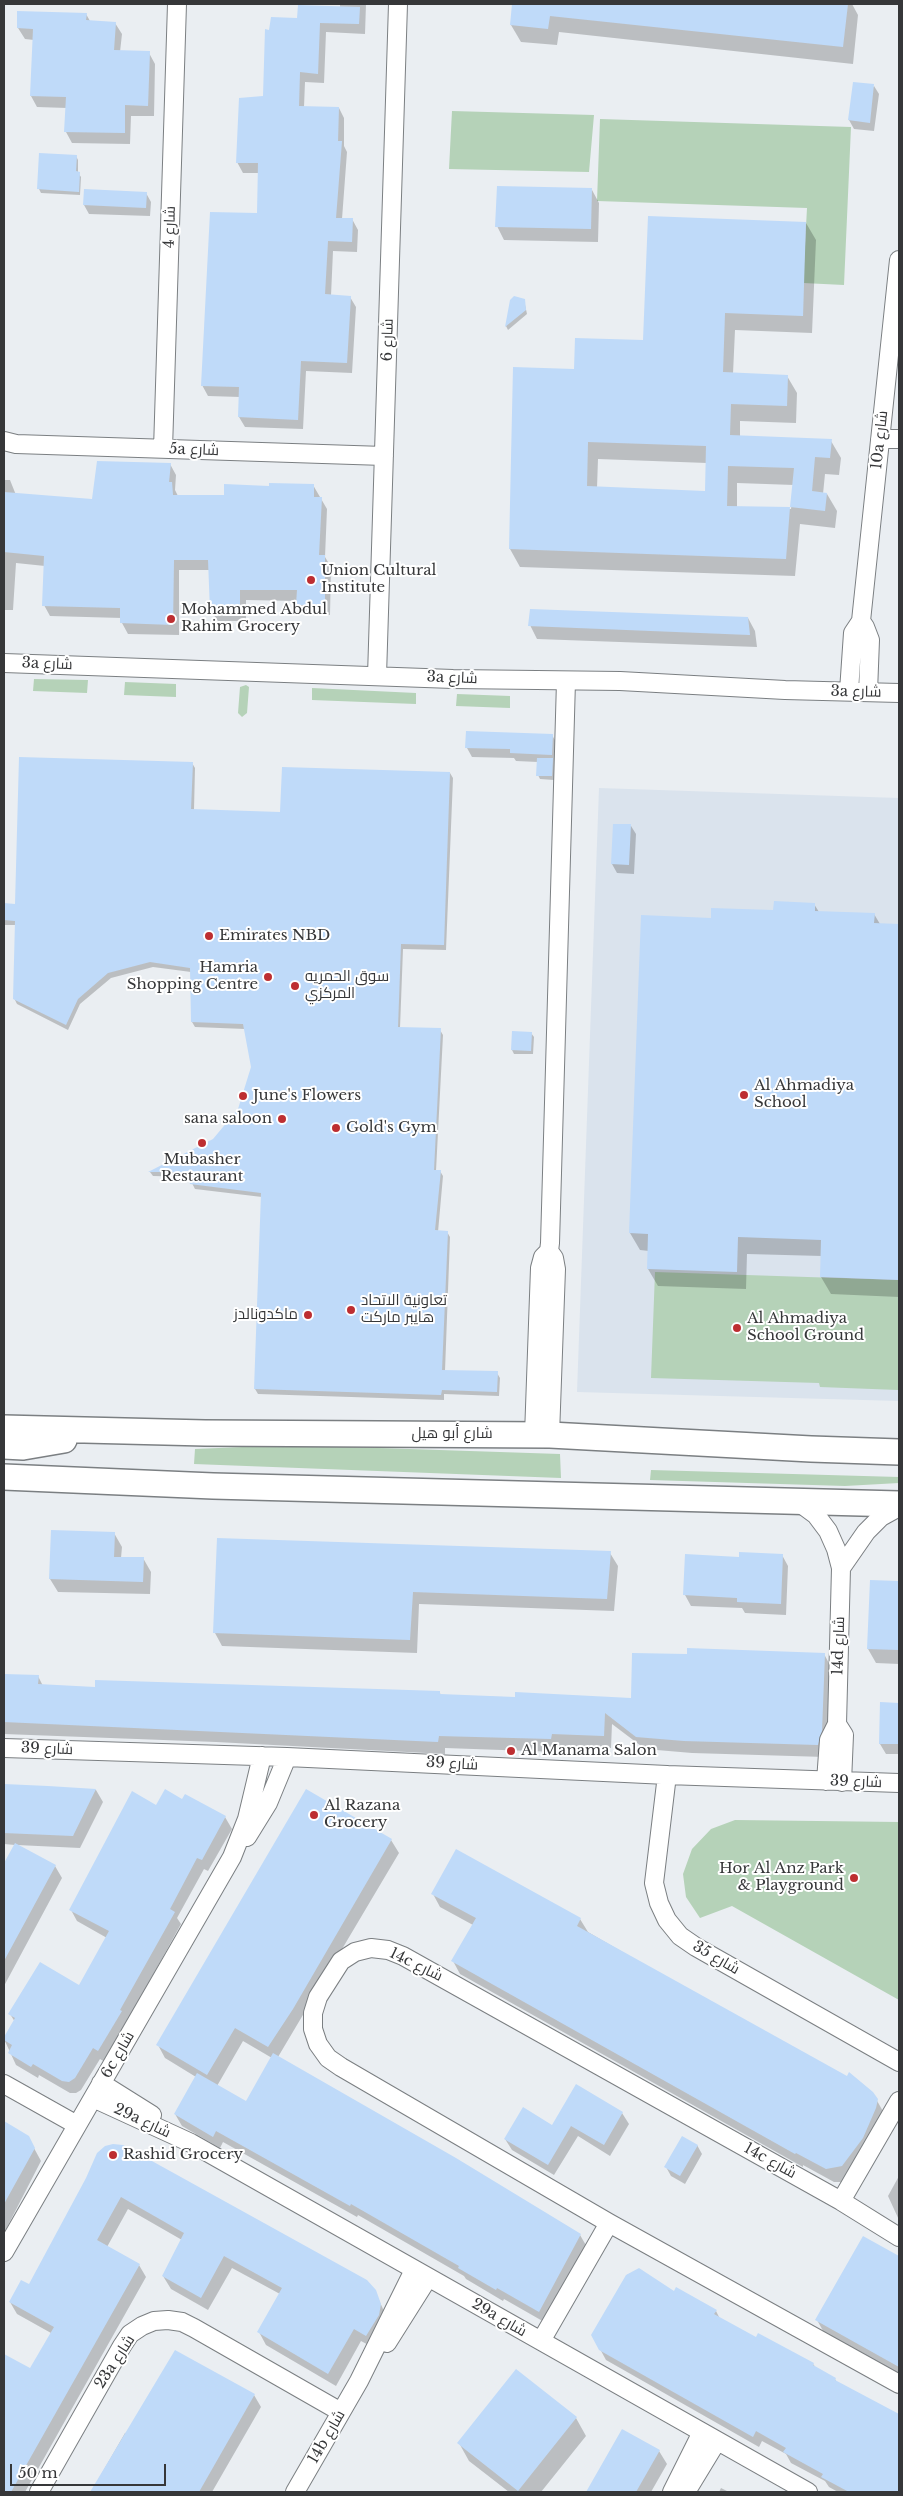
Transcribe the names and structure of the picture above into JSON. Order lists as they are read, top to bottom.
{
  "streets": {
    "main road": ["شارع أبو هيل"],
    "street": [
      "شارع 4",
      "شارع 6",
      "10a شارع",
      "5a شارع",
      "3a شارع",
      "14d شارع",
      "شارع 39",
      "شارع 35",
      "14c شارع",
      "6c شارع",
      "29a شارع",
      "23a شارع",
      "14b شارع"
    ]
  },
  "crossings": [
    ["شارع 4", "5a شارع"],
    ["شارع 6", "5a شارع"],
    ["شارع 6", "3a شارع"],
    ["10a شارع", "3a شارع"],
    ["14d شارع", "شارع 39"],
    ["شارع 39", "شارع 35"],
    ["شارع 39", "6c شارع"],
    ["6c شارع", "29a شارع"],
    ["29a شارع", "14b شارع"],
    ["23a شارع", "14b شارع"]
  ],
  "places": [
    "Union Cultural Institute",
    "Mohammed Abdul Rahim Grocery",
    "Emirates NBD",
    "Hamria Shopping Centre",
    "سوق الحمريه المركزي",
    "Al Ahmadiya School",
    "June's Flowers",
    "sana saloon",
    "Gold's Gym",
    "Mubasher Restaurant",
    "تعاونية الاتحاد هايبر ماركت",
    "ماكدونالدز",
    "Al Ahmadiya School Ground",
    "Al Manama Salon",
    "Al Razana Grocery",
    "Hor Al Anz Park & Playground",
    "Rashid Grocery"
  ],
  "scale_bar": "50 m"
}
